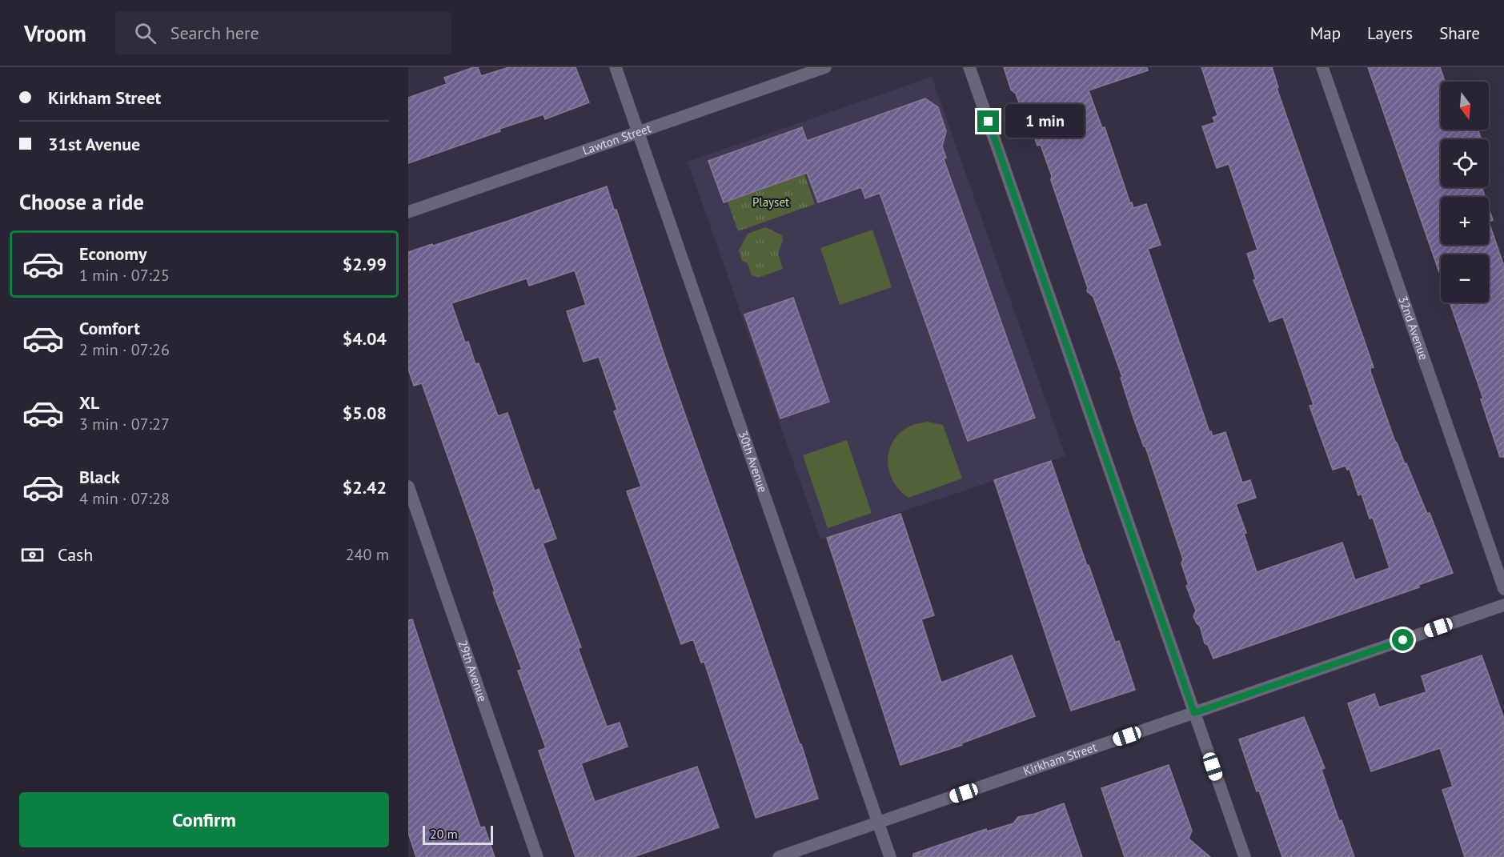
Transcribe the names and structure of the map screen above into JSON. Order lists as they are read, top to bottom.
{
  "streets": {
    "street": [
      "Lawton Street",
      "32nd Avenue",
      "30th Avenue",
      "29th Avenue",
      "Kirkham Street"
    ]
  },
  "crossings": [
    ["Lawton Street", "30th Avenue"],
    ["30th Avenue", "Kirkham Street"]
  ],
  "parks": ["Playset"],
  "scale_bar": "20 m",
  "north": "bottom",
  "page": {
    "header": "Vroom",
    "search": "Search here",
    "nav": ["Map", "Layers", "Share"],
    "banner": ["Kirkham Street", "31st Avenue"],
    "map_buttons": ["+", "−"],
    "bubble": "1 min",
    "heading": "Choose a ride",
    "list": [
      {
        "name": "Economy",
        "note": "1 min · 07:25",
        "value": "$2.99"
      },
      {
        "name": "Comfort",
        "note": "2 min · 07:26",
        "value": "$4.04"
      },
      {
        "name": "XL",
        "note": "3 min · 07:27",
        "value": "$5.08"
      },
      {
        "name": "Black",
        "note": "4 min · 07:28",
        "value": "$2.42"
      }
    ],
    "pay": ["Cash", "240 m"],
    "buttons": "Confirm",
    "scale": "20 m"
  }
}
